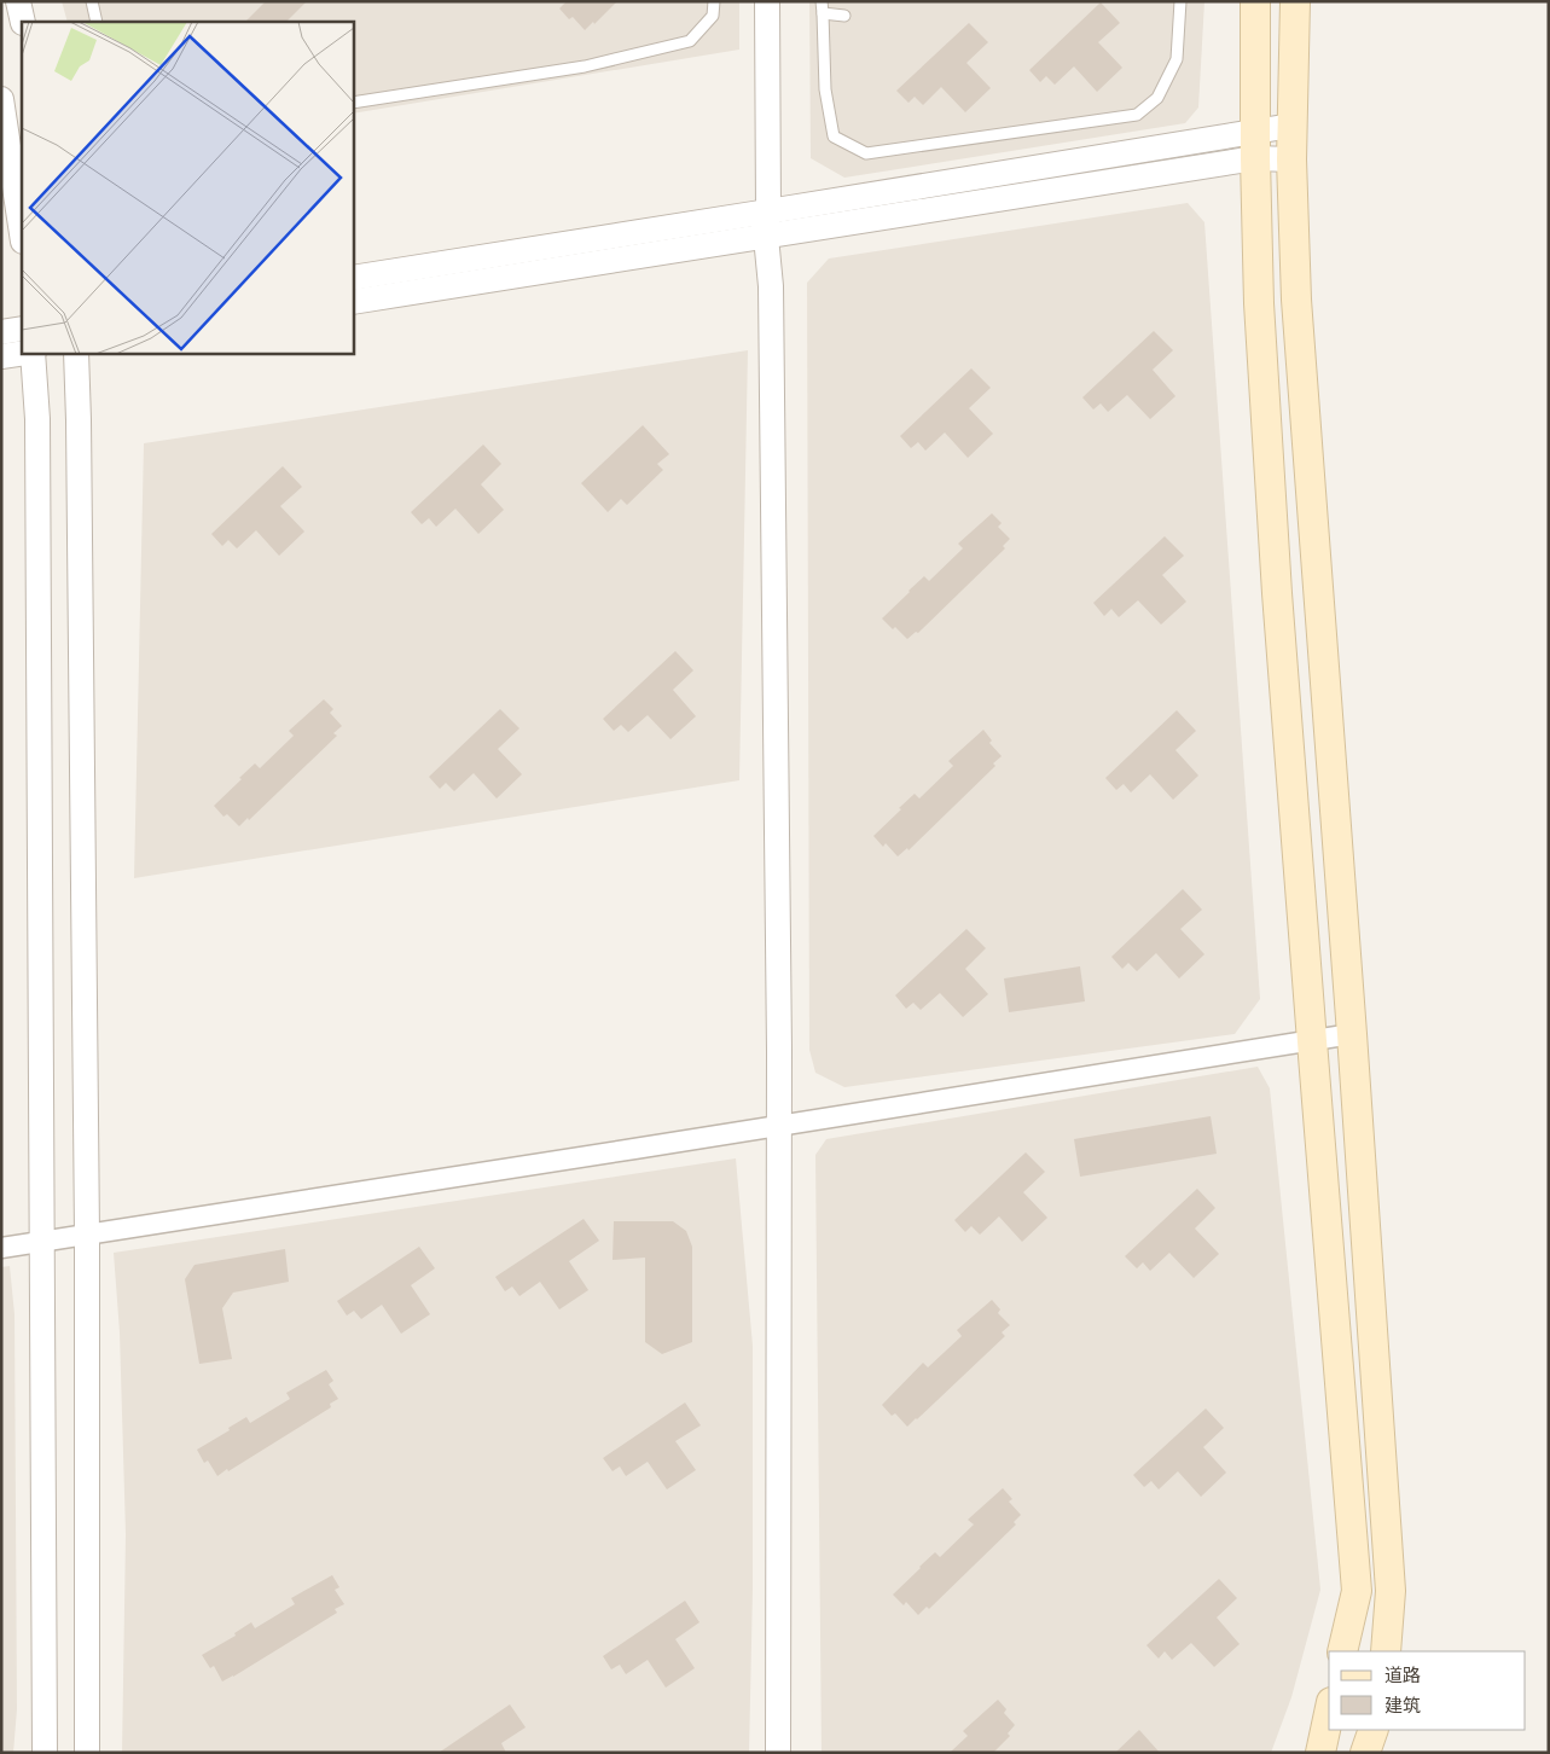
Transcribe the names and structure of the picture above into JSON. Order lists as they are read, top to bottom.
{
  "legend": ["道路", "建筑"]
}
